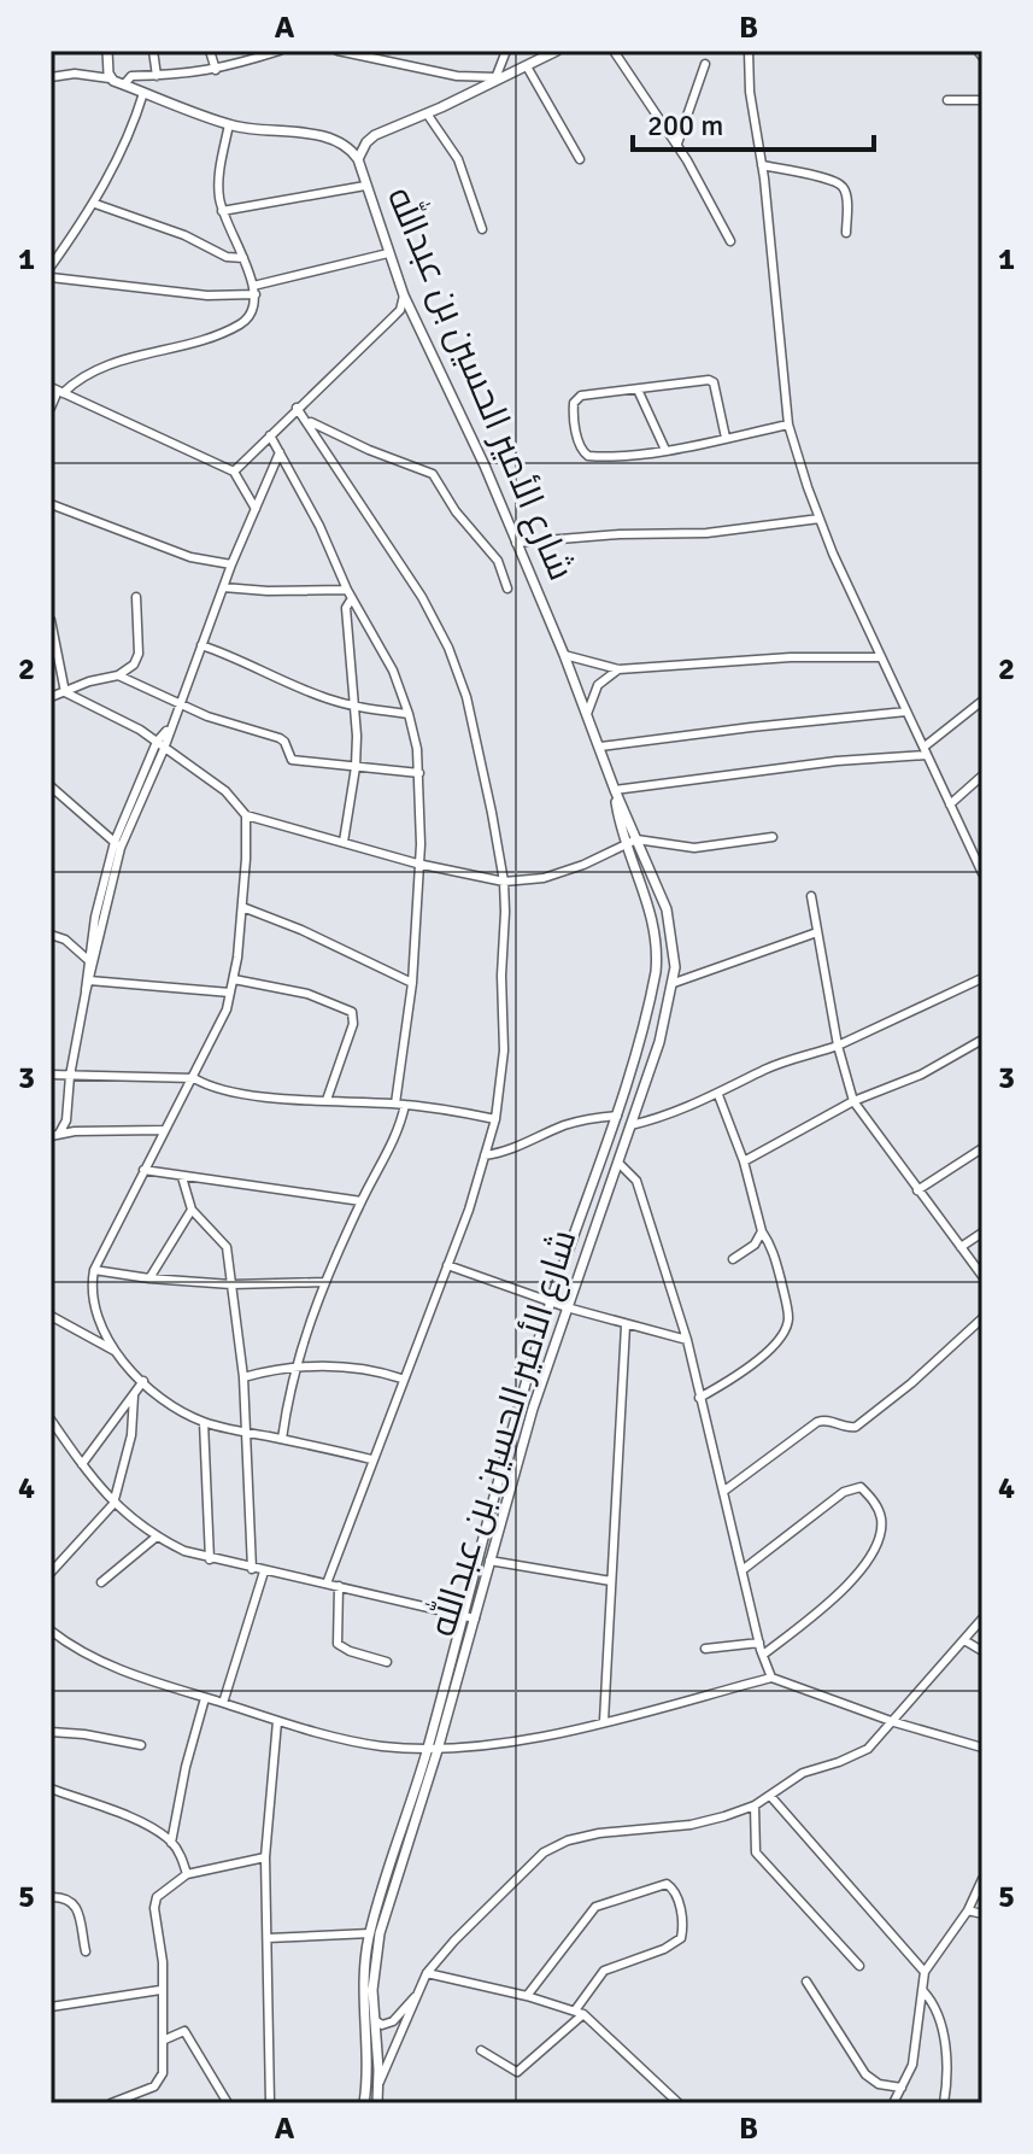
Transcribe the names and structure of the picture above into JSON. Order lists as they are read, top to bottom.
{
  "streets": {
    "street": ["شارع الأمير الحسين بن عبدالله"]
  },
  "scale_bar": "200 m",
  "grid": {
    "columns": ["A", "B"],
    "rows": [
      "1",
      "2",
      "3",
      "4",
      "5"
    ]
  }
}
